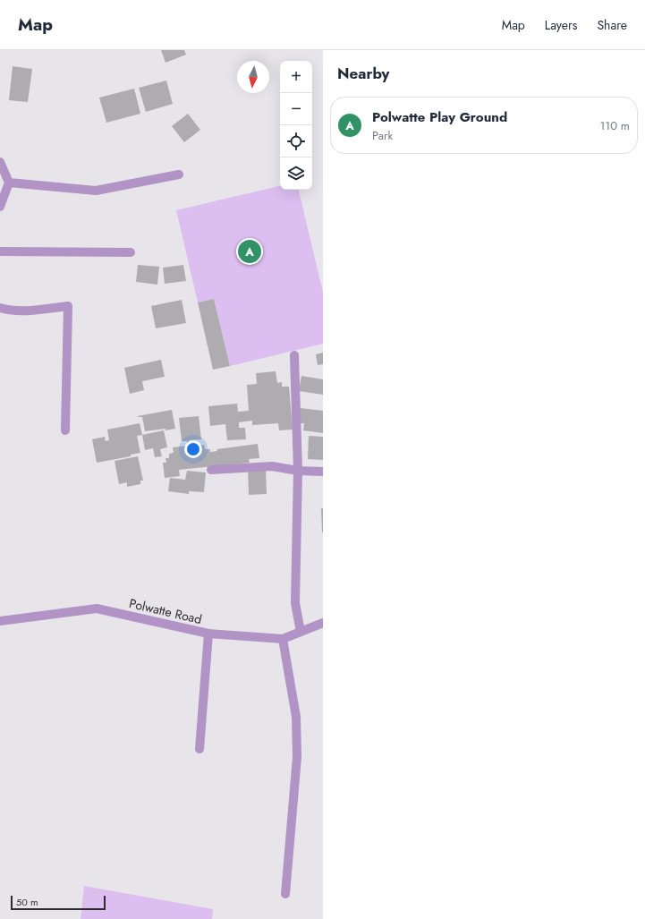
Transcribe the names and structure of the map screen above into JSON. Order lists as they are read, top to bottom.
{
  "streets": {
    "street": ["Polwatte Road"]
  },
  "scale_bar": "50 m",
  "north": "bottom",
  "page": {
    "header": "Map",
    "nav": ["Map", "Layers", "Share"],
    "heading": "Nearby",
    "map_buttons": ["+", "−"],
    "list": [
      {
        "mark": "A",
        "name": "Polwatte Play Ground",
        "note": "Park",
        "value": "110 m"
      }
    ],
    "pins": "A",
    "scale": "50 m"
  }
}
